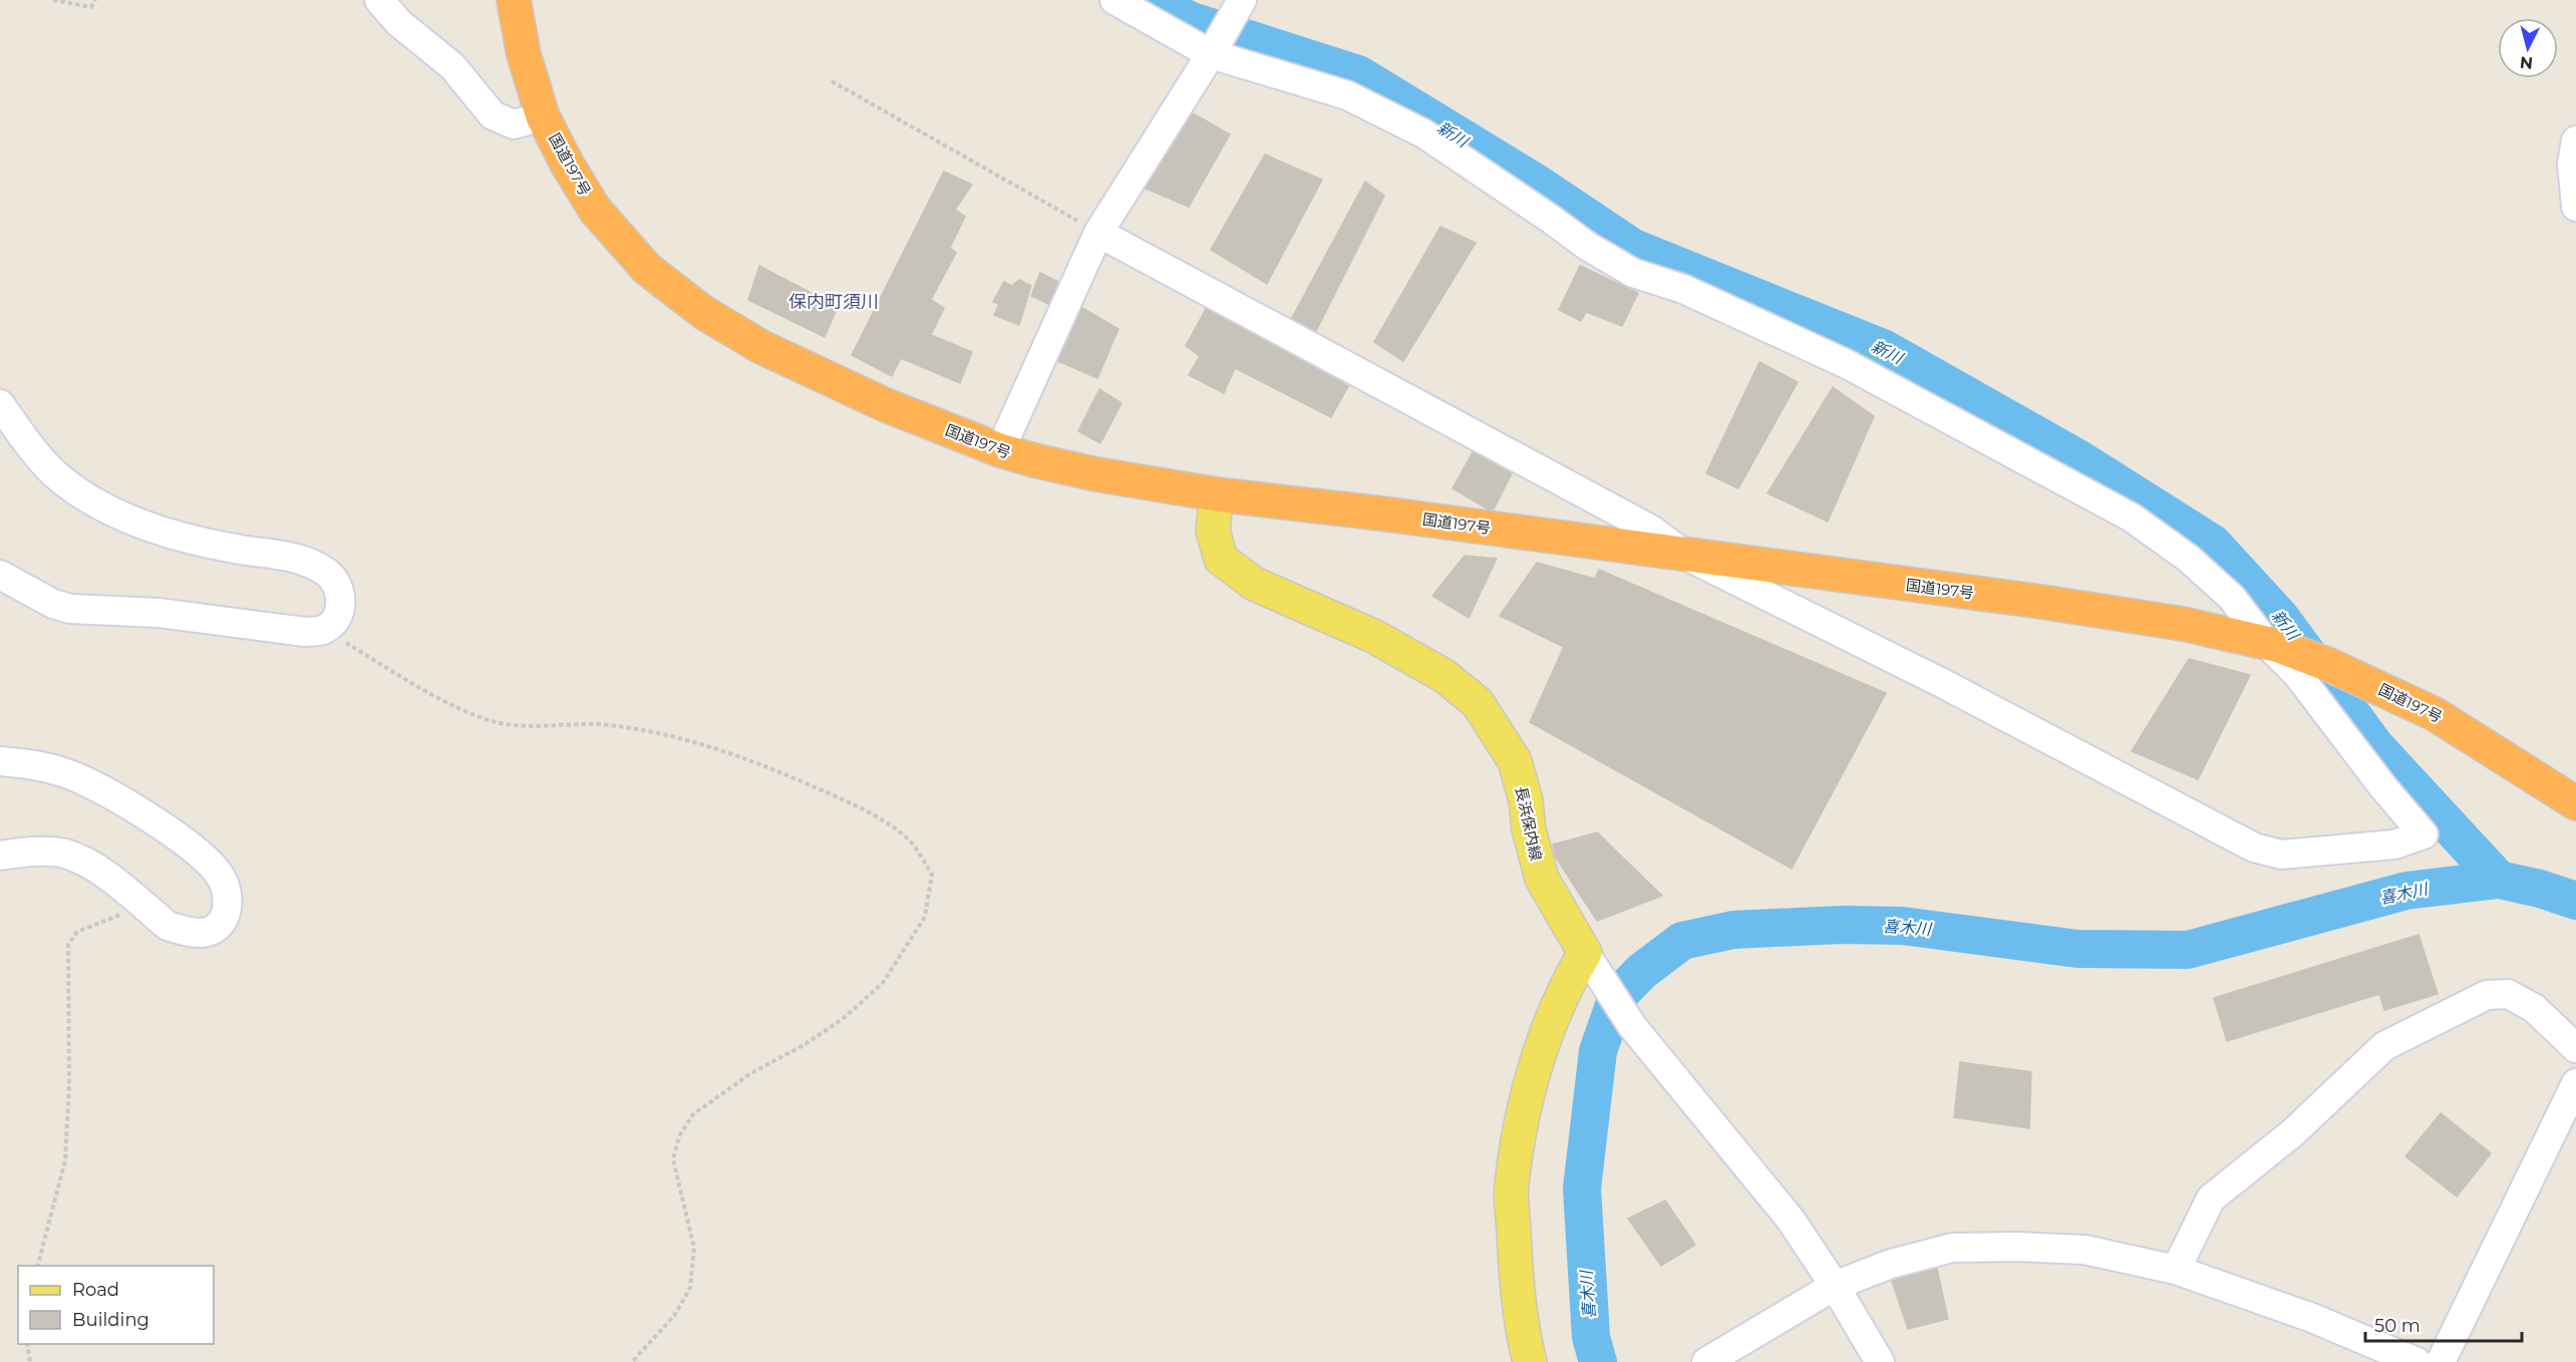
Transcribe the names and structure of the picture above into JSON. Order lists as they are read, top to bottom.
{
  "streets": {
    "highway": ["国道197号"],
    "main road": ["長浜保内線"]
  },
  "crossings": [
    ["国道197号", "長浜保内線"]
  ],
  "districts": ["保内町須川"],
  "water": ["新川", "喜木川"],
  "legend": ["Road", "Building"],
  "scale_bar": "50 m",
  "north": "bottom"
}
